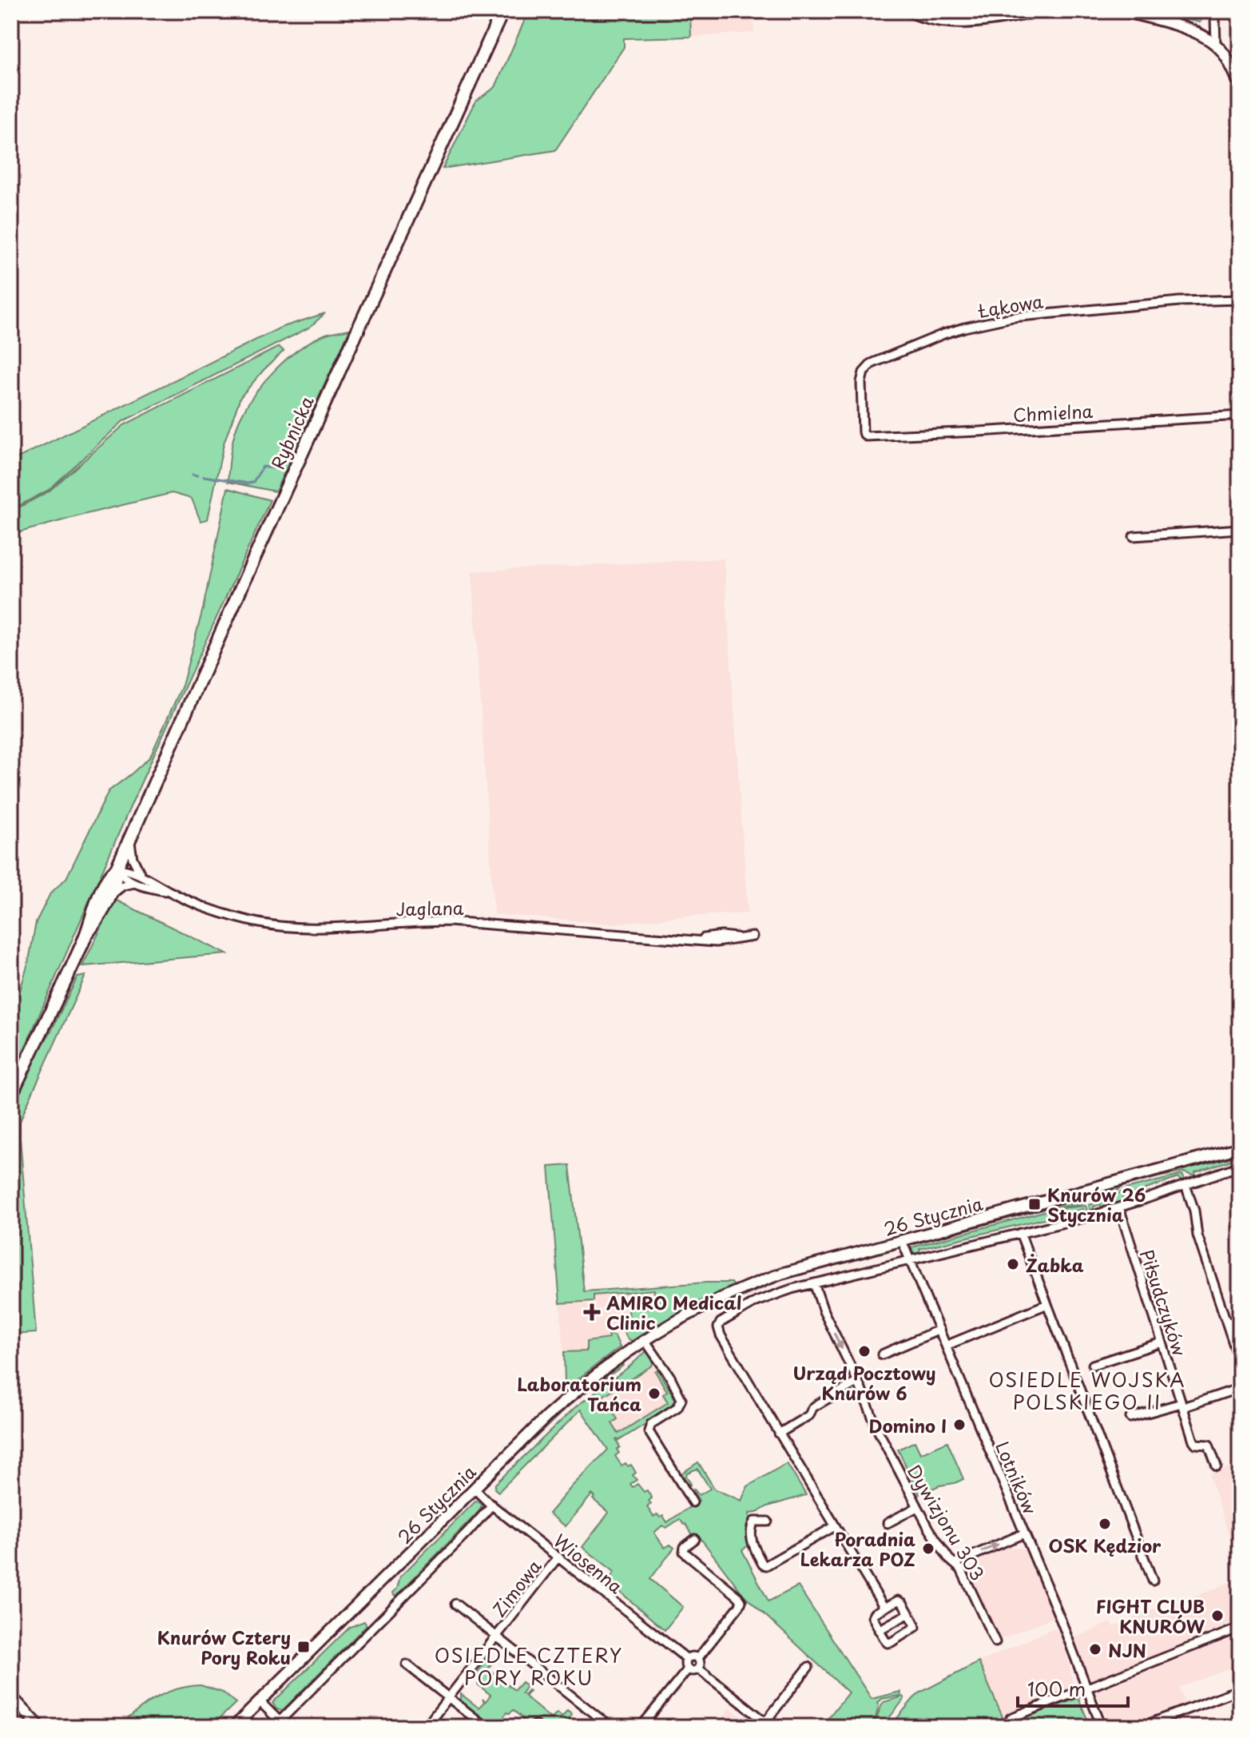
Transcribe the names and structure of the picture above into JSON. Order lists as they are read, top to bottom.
{
  "streets": {
    "main road": ["Rybnicka"],
    "street": [
      "Łąkowa",
      "Chmielna",
      "Jaglana",
      "26 Stycznia",
      "Piłsudczyków",
      "Lotników",
      "Dywizjonu 303",
      "Wiosenna",
      "Zimowa"
    ]
  },
  "crossings": [
    ["Łąkowa", "Chmielna"],
    ["Rybnicka", "Jaglana"],
    ["26 Stycznia", "Lotników"],
    ["26 Stycznia", "Wiosenna"],
    ["Wiosenna", "Zimowa"]
  ],
  "districts": ["OSIEDLE WOJSKA POLSKIEGO II", "OSIEDLE CZTERY PORY ROKU"],
  "places": {
    "transit": ["Knurów 26 Stycznia", "Knurów Cztery Pory Roku"],
    "other": [
      "Żabka",
      "Urząd Pocztowy Knurów 6",
      "Laboratorium Tańca",
      "Domino I",
      "OSK Kędzior",
      "Poradnia Lekarza POZ",
      "FIGHT CLUB KNURÓW",
      "NJN"
    ],
    "health": ["AMIRO Medical Clinic"]
  },
  "scale_bar": "100 m"
}
